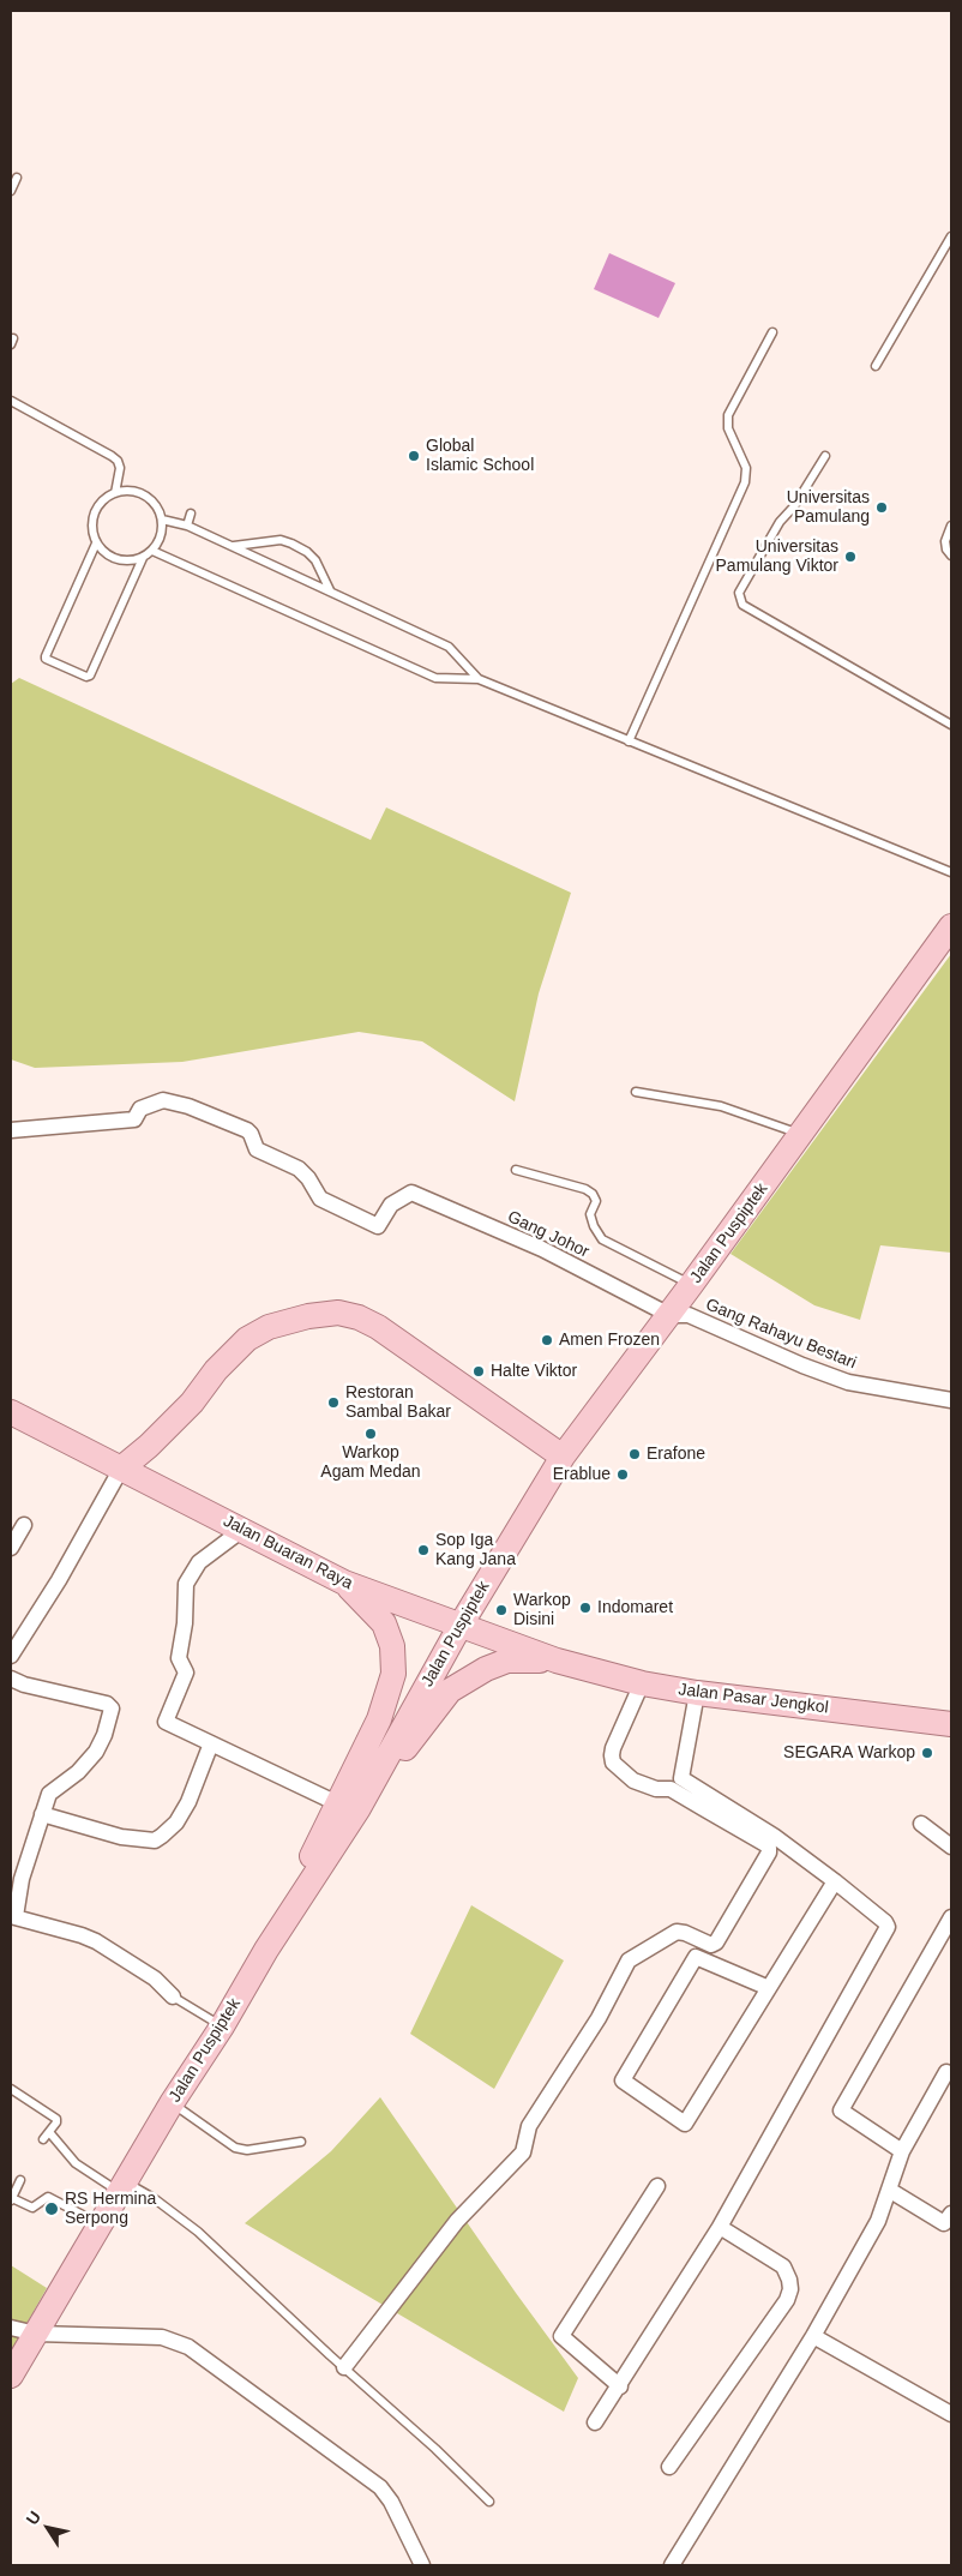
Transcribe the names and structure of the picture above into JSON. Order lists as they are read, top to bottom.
{
  "streets": {
    "main road": ["Jalan Puspiptek", "Jalan Buaran Raya", "Jalan Pasar Jengkol"],
    "street": ["Gang Johor", "Gang Rahayu Bestari"]
  },
  "crossings": [
    ["Jalan Puspiptek", "Gang Johor"],
    ["Jalan Puspiptek", "Gang Rahayu Bestari"],
    ["Jalan Puspiptek", "Jalan Buaran Raya"],
    ["Gang Johor", "Gang Rahayu Bestari"],
    ["Jalan Buaran Raya", "Jalan Pasar Jengkol"]
  ],
  "places": [
    "Global Islamic School",
    "Universitas Pamulang",
    "Universitas Pamulang Viktor",
    "Amen Frozen",
    "Halte Viktor",
    "Restoran Sambal Bakar",
    "Warkop Agam Medan",
    "Erafone",
    "Erablue",
    "Sop Iga Kang Jana",
    "Indomaret",
    "Warkop Disini",
    "SEGARA Warkop",
    "RS Hermina Serpong"
  ],
  "north": "top left"
}
